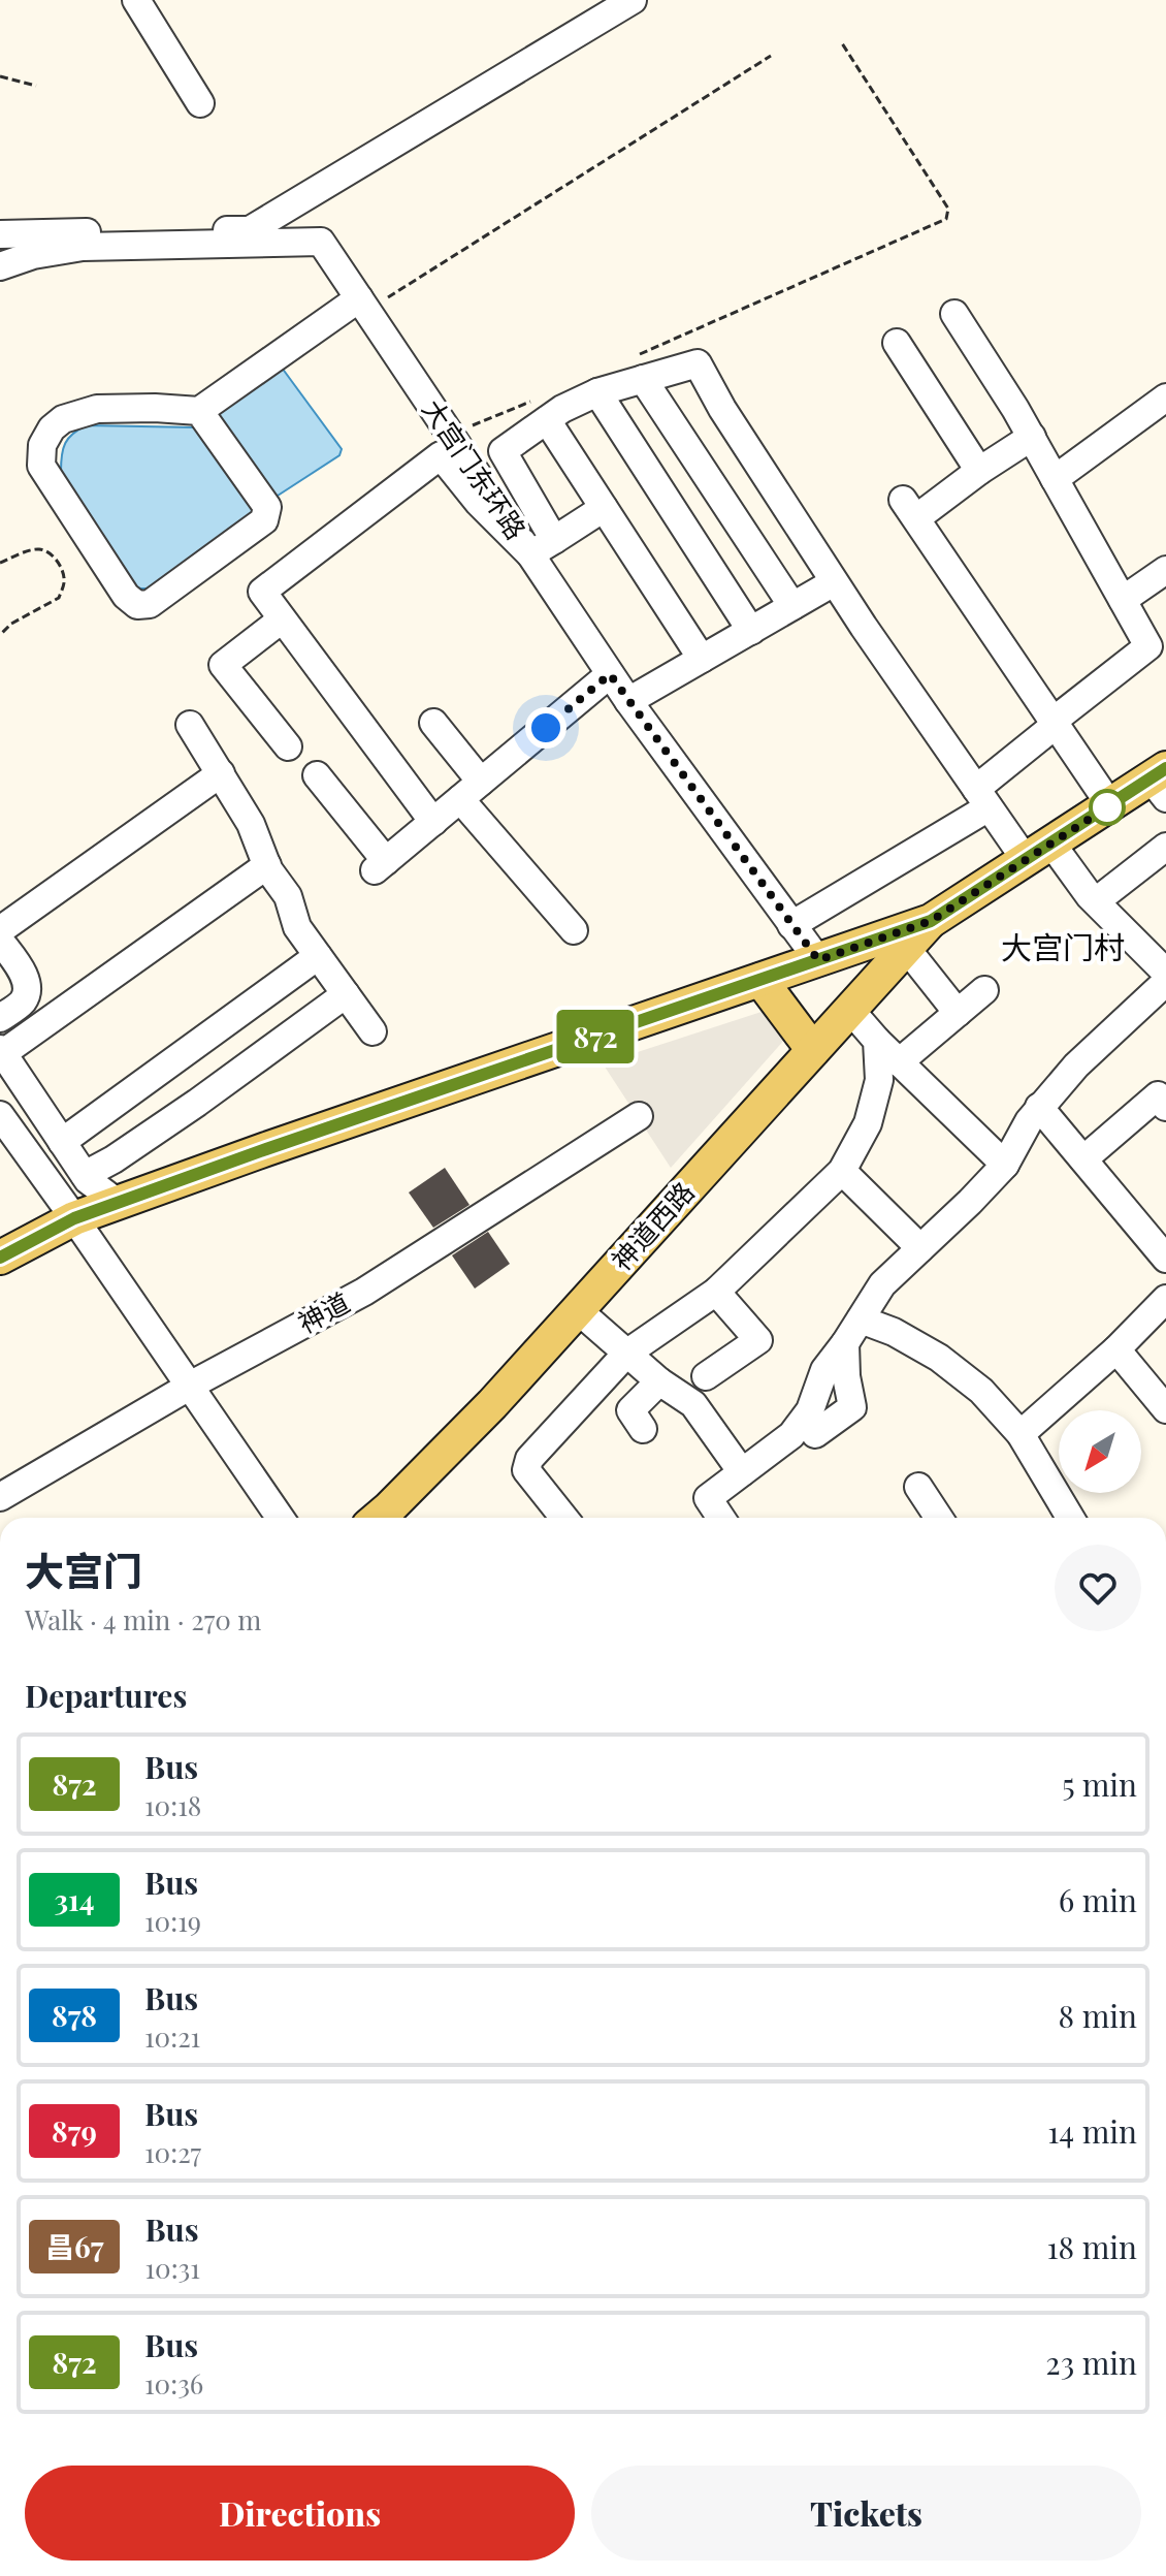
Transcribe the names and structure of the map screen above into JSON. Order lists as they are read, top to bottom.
{
  "streets": {
    "main road": ["神道西路"],
    "street": ["大宫门东环路", "神道"]
  },
  "districts": ["大宫门村"],
  "lines": ["bus line 872"],
  "north": "bottom left",
  "page": {
    "on_map": "872",
    "heading": [
      ["大宫门", "Walk · 4 min · 270 m"],
      "Departures"
    ],
    "list": [
      {
        "mark": "872",
        "name": "Bus",
        "note": "10:18",
        "value": "5 min"
      },
      {
        "mark": "314",
        "name": "Bus",
        "note": "10:19",
        "value": "6 min"
      },
      {
        "mark": "878",
        "name": "Bus",
        "note": "10:21",
        "value": "8 min"
      },
      {
        "mark": "879",
        "name": "Bus",
        "note": "10:27",
        "value": "14 min"
      },
      {
        "mark": "昌67",
        "name": "Bus",
        "note": "10:31",
        "value": "18 min"
      },
      {
        "mark": "872",
        "name": "Bus",
        "note": "10:36",
        "value": "23 min"
      }
    ],
    "buttons": ["Directions", "Tickets"]
  }
}
